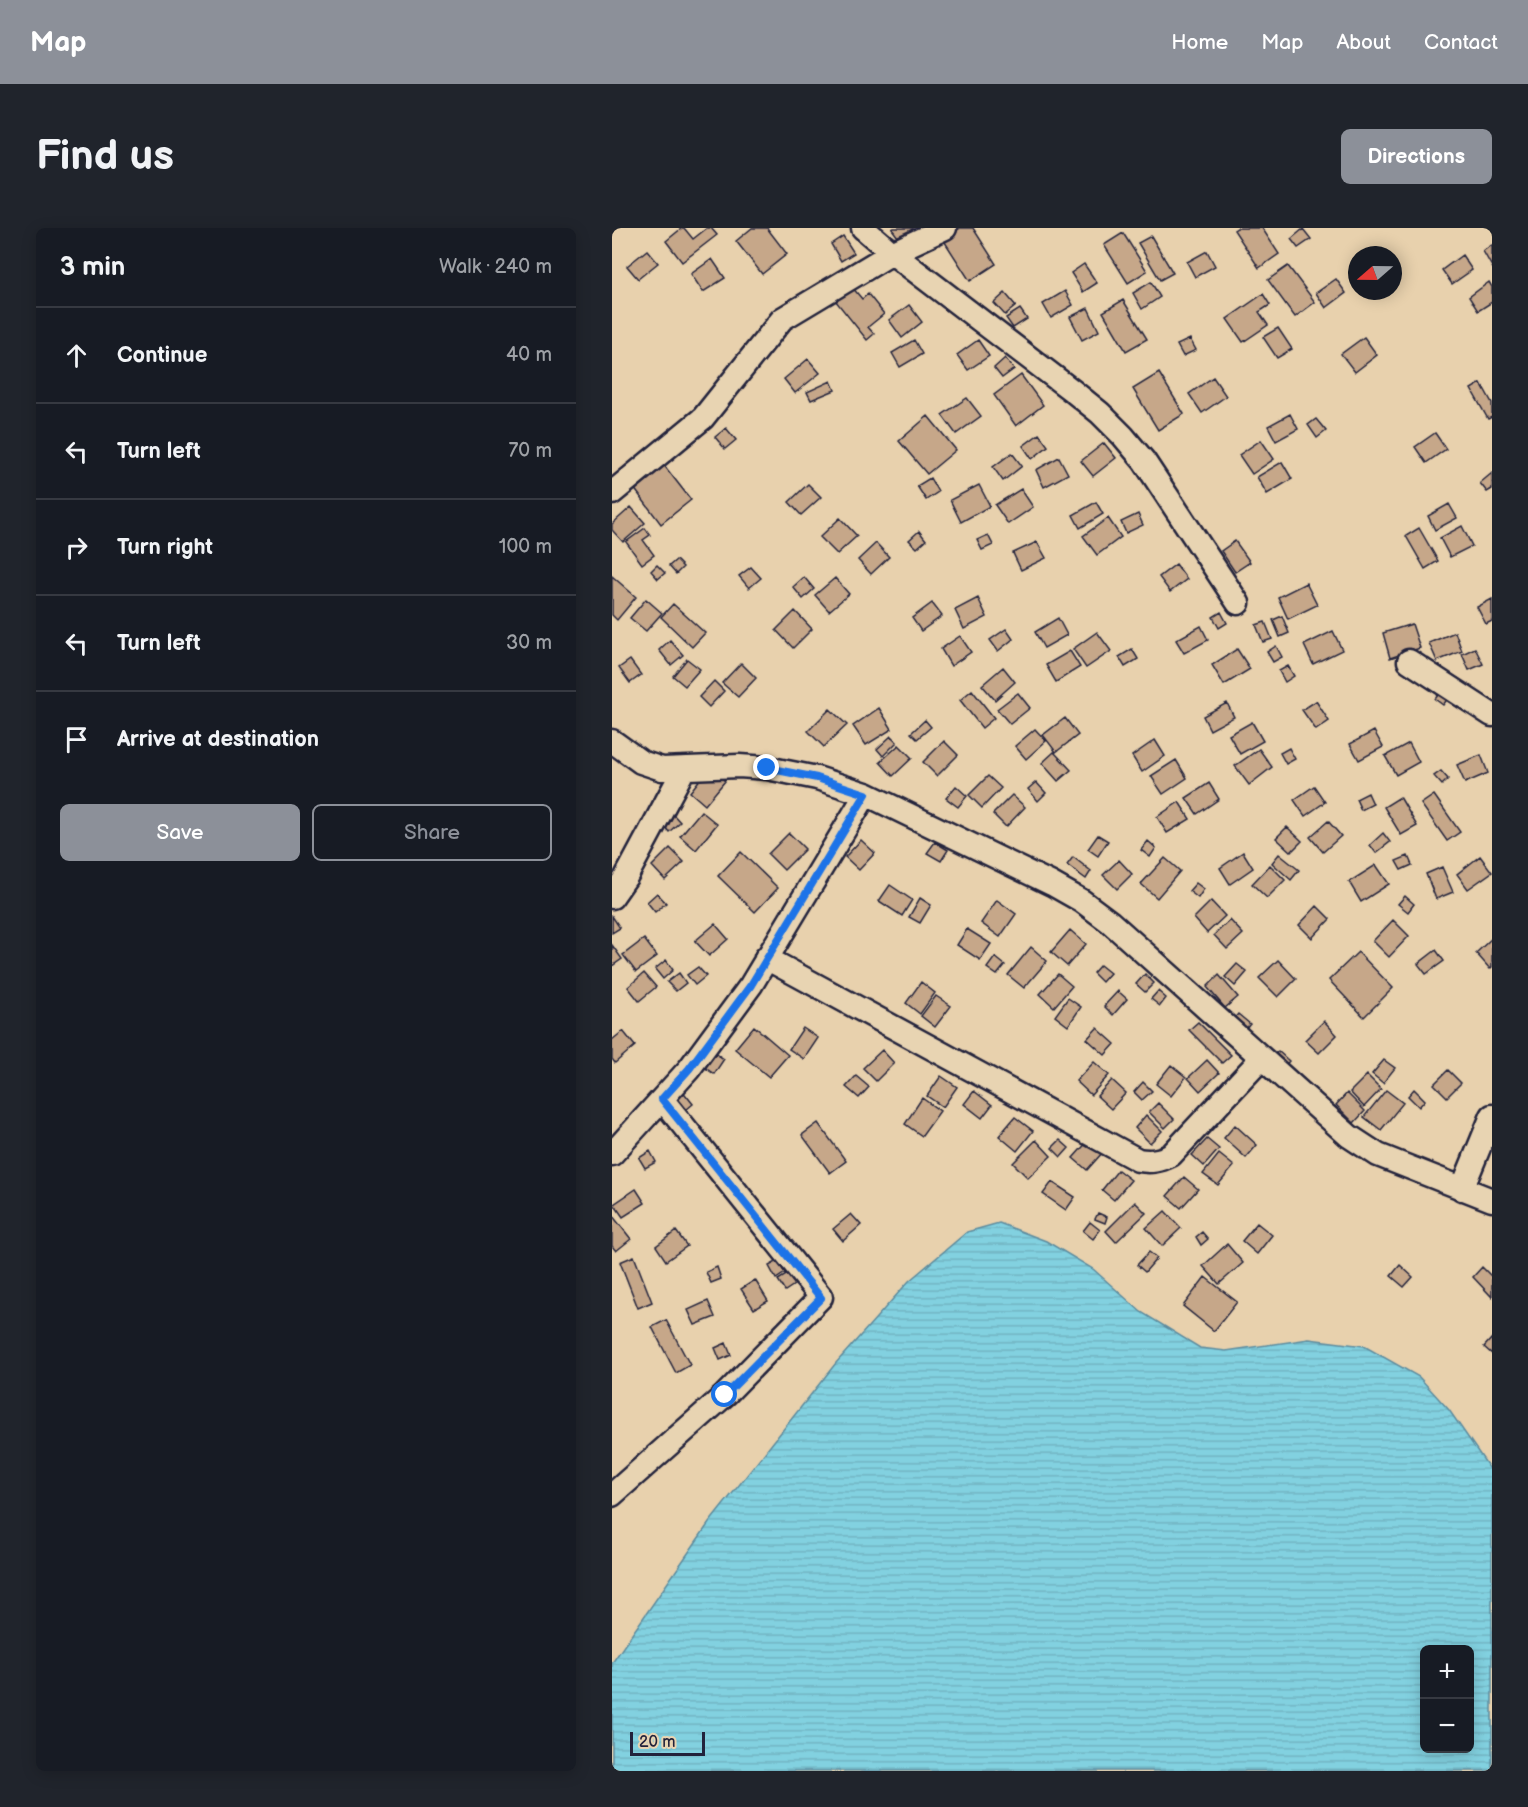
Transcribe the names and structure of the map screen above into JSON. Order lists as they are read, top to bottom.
{
  "scale_bar": "20 m",
  "north": "left",
  "page": {
    "header": "Map",
    "nav": [
      "Home",
      "Map",
      "About",
      "Contact"
    ],
    "buttons": [
      "Directions",
      ["Save", "Share"]
    ],
    "title": "Find us",
    "heading": ["3 min", "Walk · 240 m"],
    "list": [
      ["Continue", "40 m"],
      ["Turn left", "70 m"],
      ["Turn right", "100 m"],
      ["Turn left", "30 m"],
      "Arrive at destination"
    ],
    "map_buttons": ["+", "−"],
    "scale": "20 m"
  }
}
